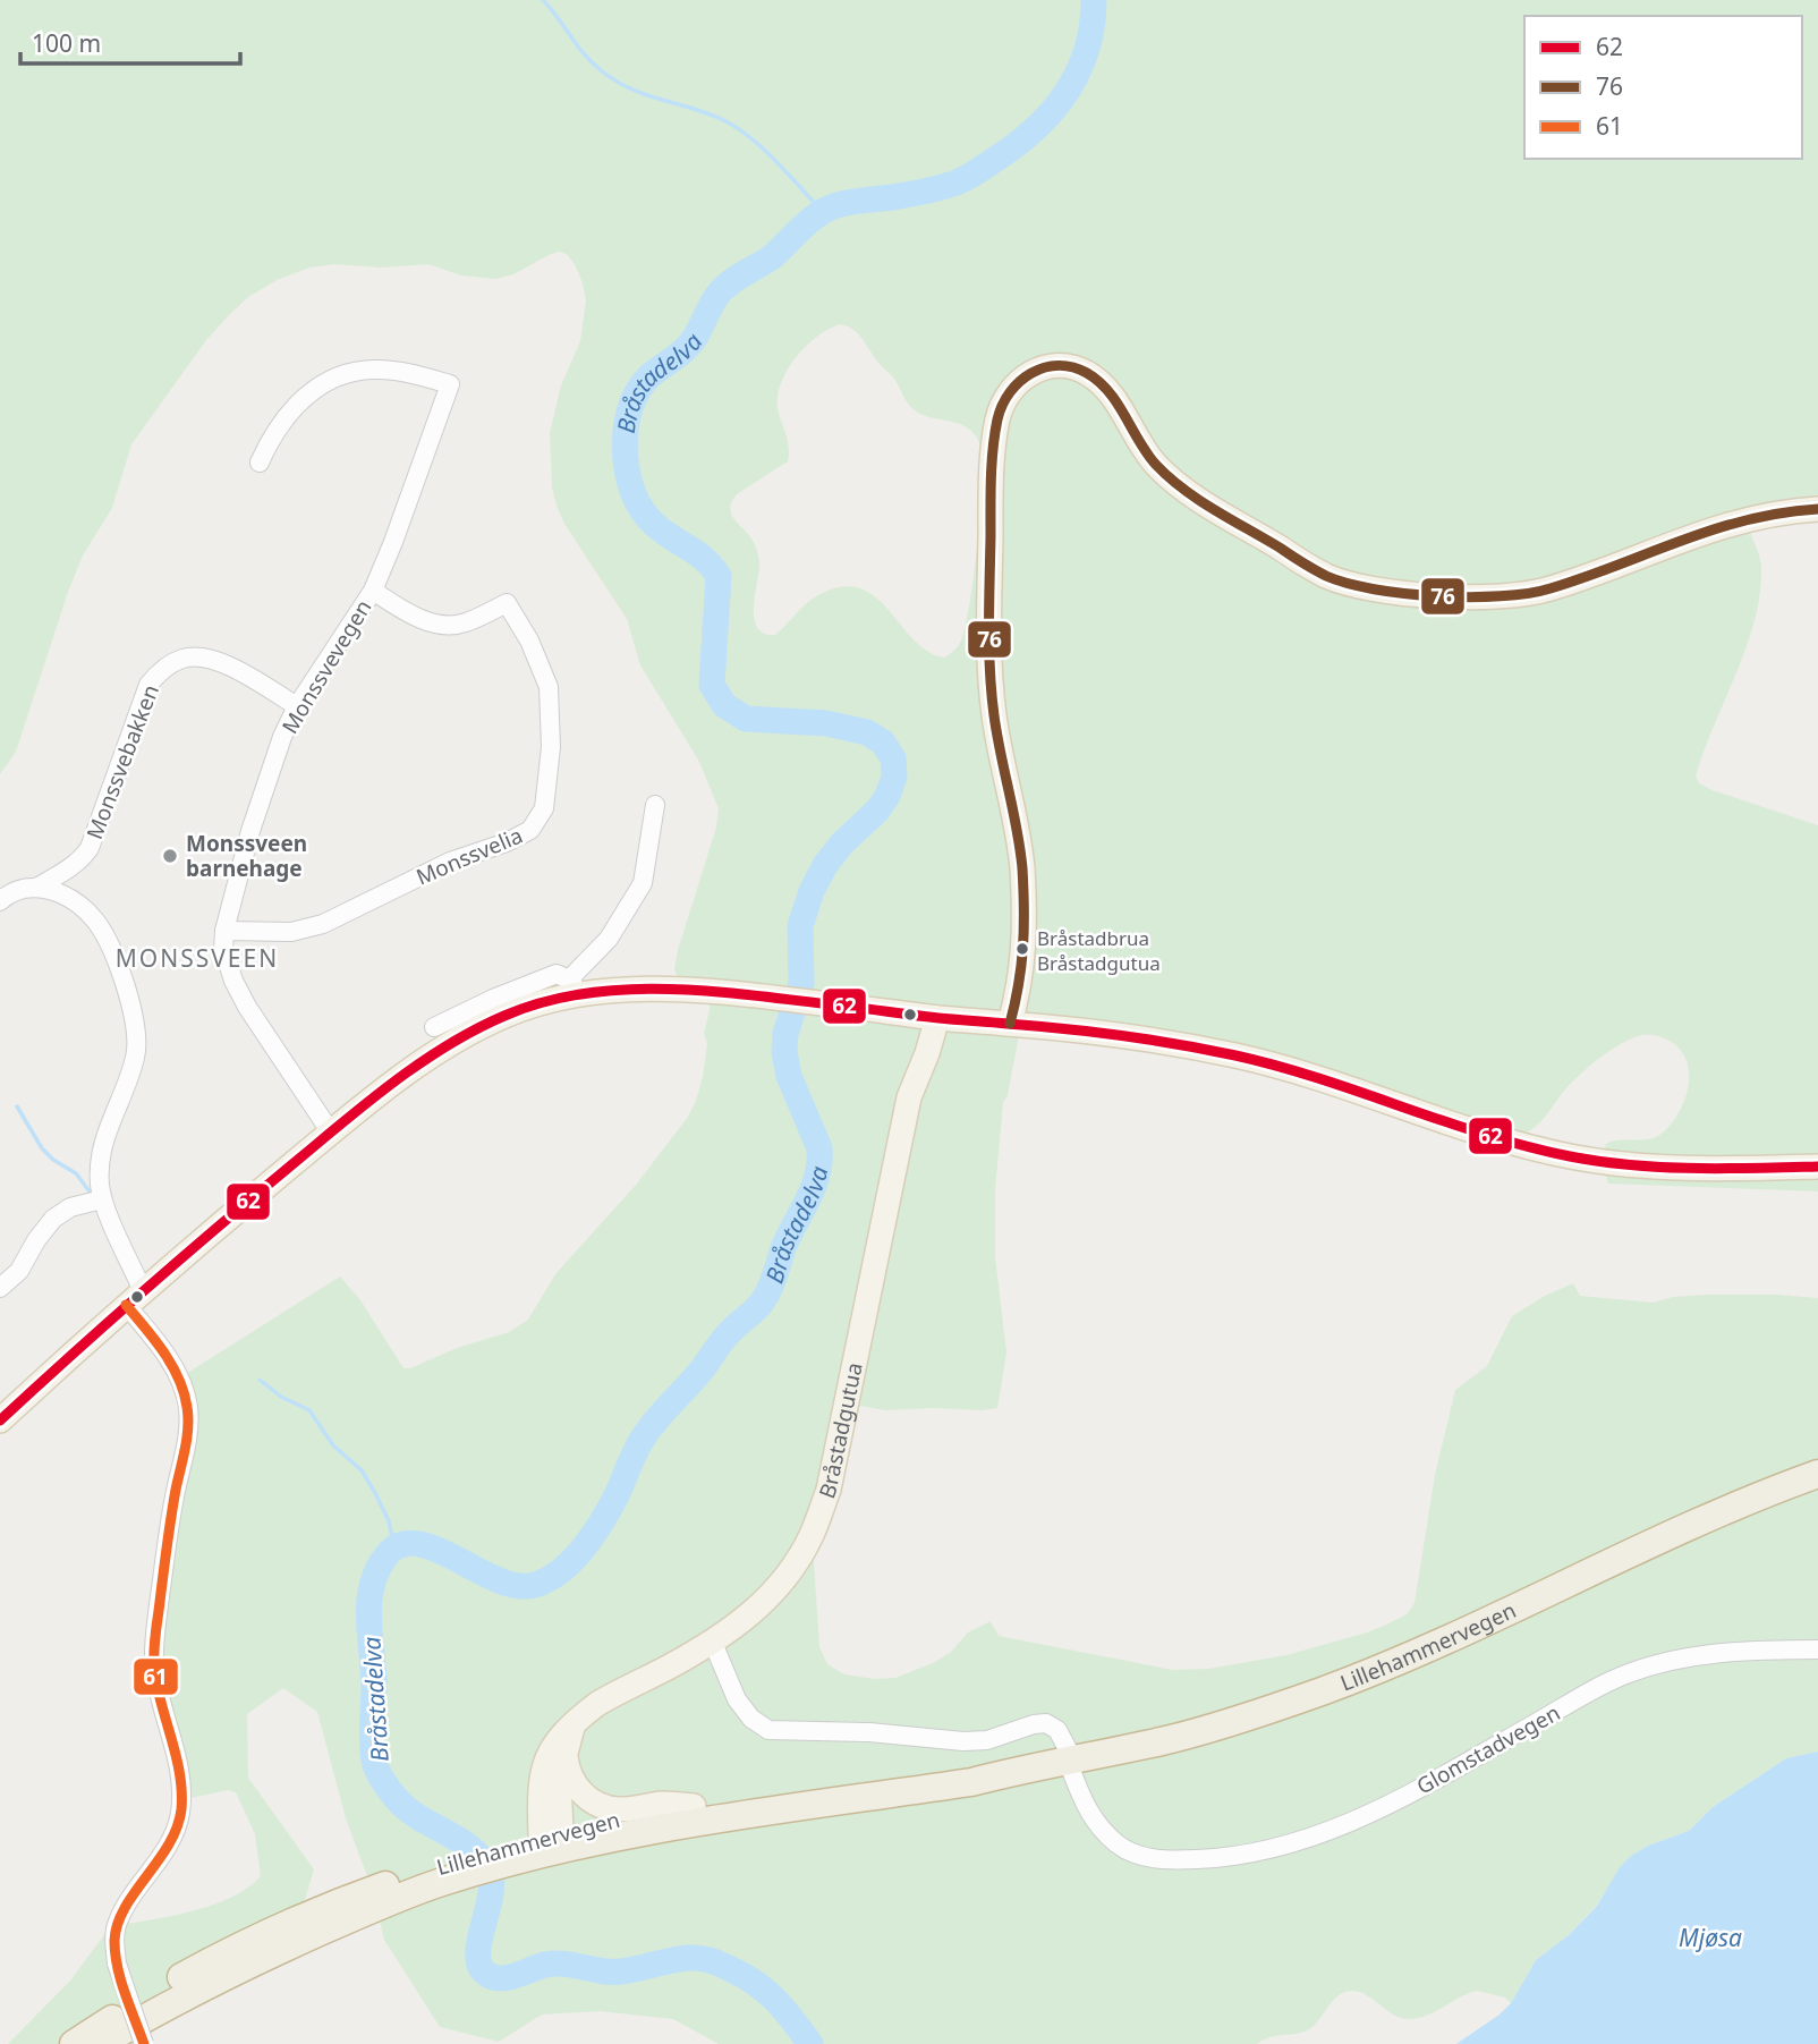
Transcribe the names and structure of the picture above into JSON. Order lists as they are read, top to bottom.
{
  "streets": {
    "highway": ["Lillehammervegen"],
    "main road": ["Bråstadgutua"],
    "street": [
      "Monssvevegen",
      "Monssvebakken",
      "Monssvelia",
      "Glomstadvegen"
    ]
  },
  "crossings": [
    ["Monssvevegen", "Monssvebakken"],
    ["Monssvevegen", "Monssvelia"],
    ["Bråstadgutua", "Lillehammervegen"]
  ],
  "districts": ["MONSSVEEN"],
  "water": ["Bråstadelva", "Mjøsa"],
  "places": ["Monssveen barnehage", "Bråstadbrua Bråstadgutua"],
  "lines": ["transit line 76", "transit line 62", "transit line 61"],
  "legend": ["62", "76", "61"],
  "scale_bar": "100 m"
}
